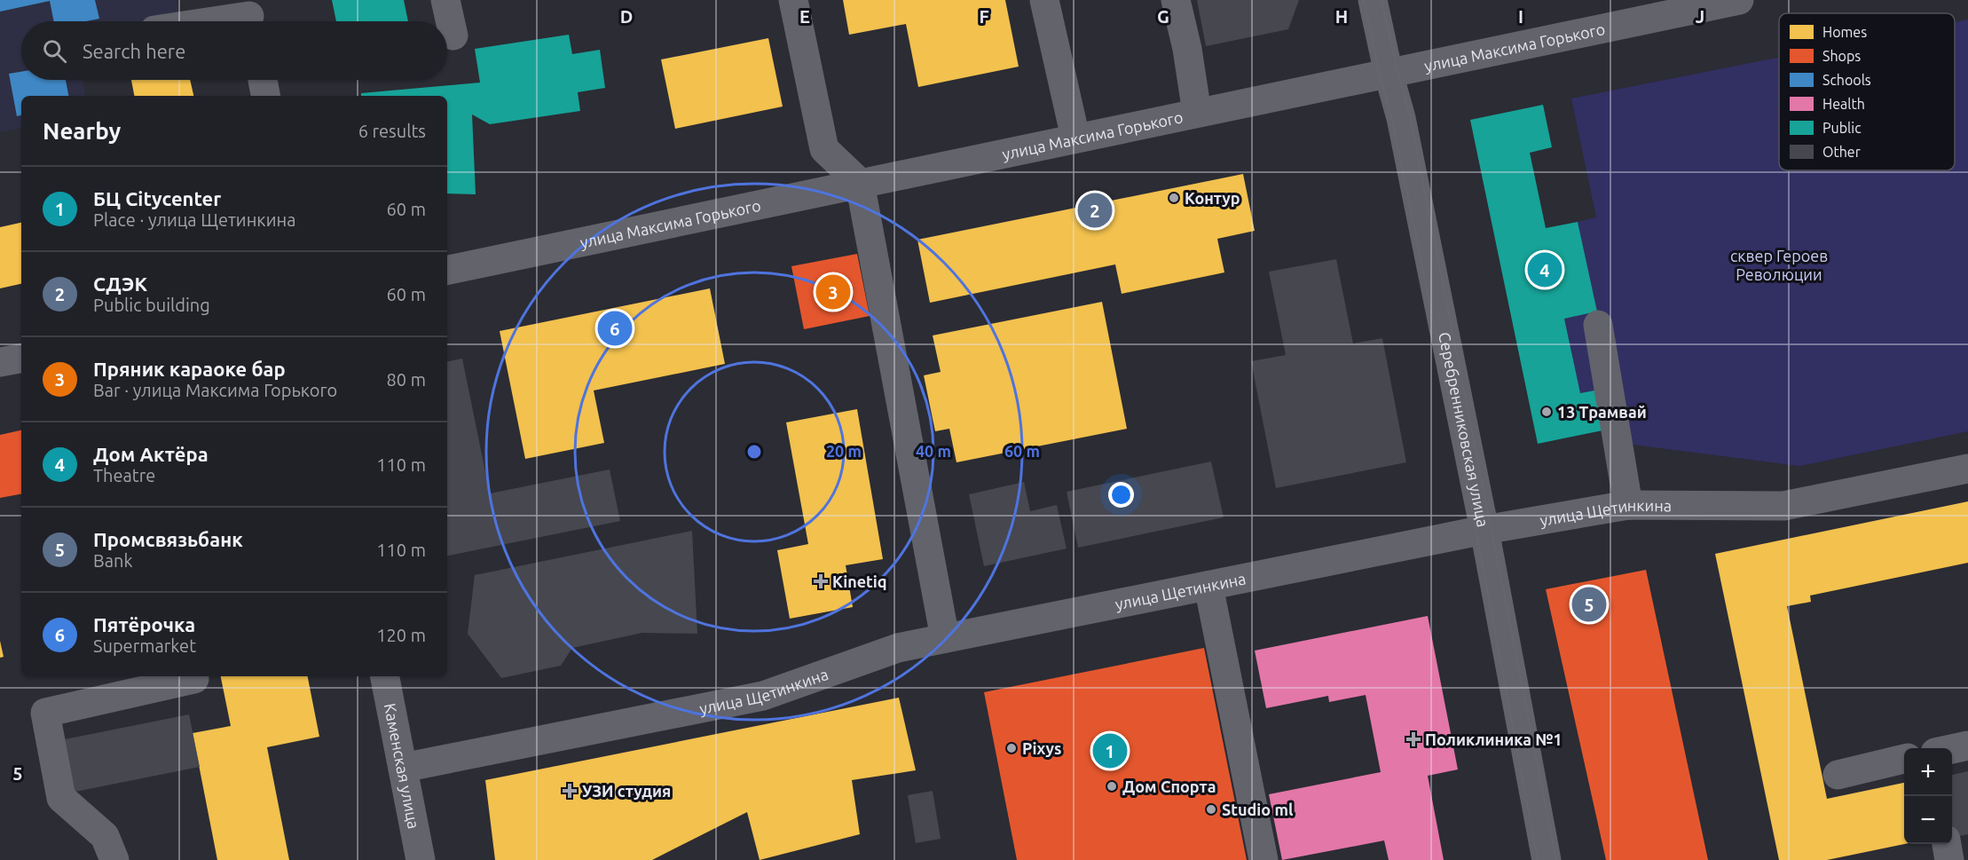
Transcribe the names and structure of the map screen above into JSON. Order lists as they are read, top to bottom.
{
  "streets": {
    "street": [
      "улица Максима Горького",
      "Серебренниковская улица",
      "улица Щетинкина",
      "Каменская улица"
    ]
  },
  "crossings": [
    ["улица Максима Горького", "Серебренниковская улица"],
    ["Серебренниковская улица", "улица Щетинкина"],
    ["улица Щетинкина", "Каменская улица"]
  ],
  "parks": ["сквер Героев Революции"],
  "places": {
    "other": [
      "Контур",
      "13 Трамвай",
      "Pixys",
      "Дом Спорта",
      "Studio ml"
    ],
    "health": ["Kinetiq", "Поликлиника №1", "УЗИ студия"]
  },
  "legend": [
    "Homes",
    "Shops",
    "Schools",
    "Health",
    "Public",
    "Other"
  ],
  "page": {
    "search": "Search here",
    "heading": ["Nearby", "6 results"],
    "list": [
      {
        "mark": "1",
        "name": "БЦ Citycenter",
        "note": "Place · улица Щетинкина",
        "value": "60 m"
      },
      {
        "mark": "2",
        "name": "СДЭК",
        "note": "Public building",
        "value": "60 m"
      },
      {
        "mark": "3",
        "name": "Пряник караоке бар",
        "note": "Bar · улица Максима Горького",
        "value": "80 m"
      },
      {
        "mark": "4",
        "name": "Дом Актёра",
        "note": "Theatre",
        "value": "110 m"
      },
      {
        "mark": "5",
        "name": "Промсвязьбанк",
        "note": "Bank",
        "value": "110 m"
      },
      {
        "mark": "6",
        "name": "Пятёрочка",
        "note": "Supermarket",
        "value": "120 m"
      }
    ],
    "pins": [
      "2",
      "4",
      "3",
      "6",
      "5",
      "1"
    ],
    "map_buttons": ["+", "−"]
  },
  "grid": {
    "columns": [
      "D",
      "E",
      "F",
      "G",
      "H",
      "I",
      "J"
    ],
    "rows": ["5"]
  },
  "rings": ["20 m", "40 m", "60 m"]
}
